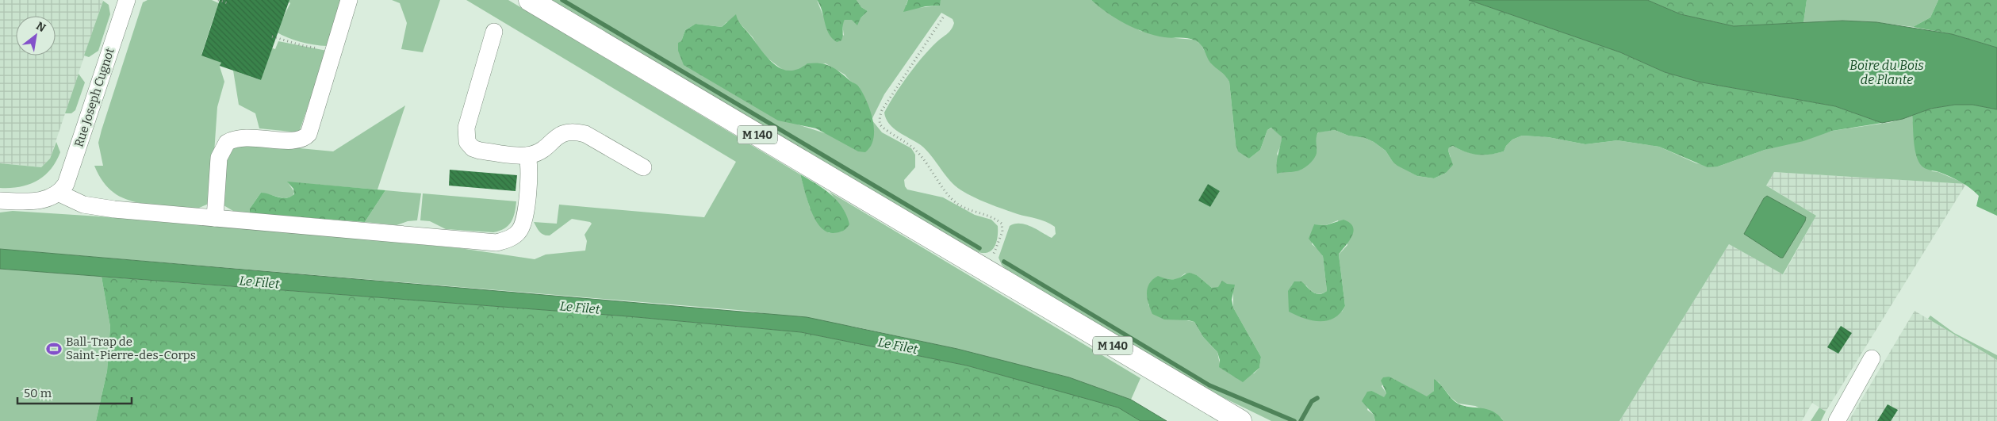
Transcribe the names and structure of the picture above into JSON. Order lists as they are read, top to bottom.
{
  "streets": {
    "main road": ["M 140"],
    "street": ["Rue Joseph Cugnot"]
  },
  "water": ["Boire du Bois de Plante", "Le Filet"],
  "places": {
    "sports": ["Ball-Trap de Saint-Pierre-des-Corps"]
  },
  "scale_bar": "50 m",
  "north": "top right"
}
